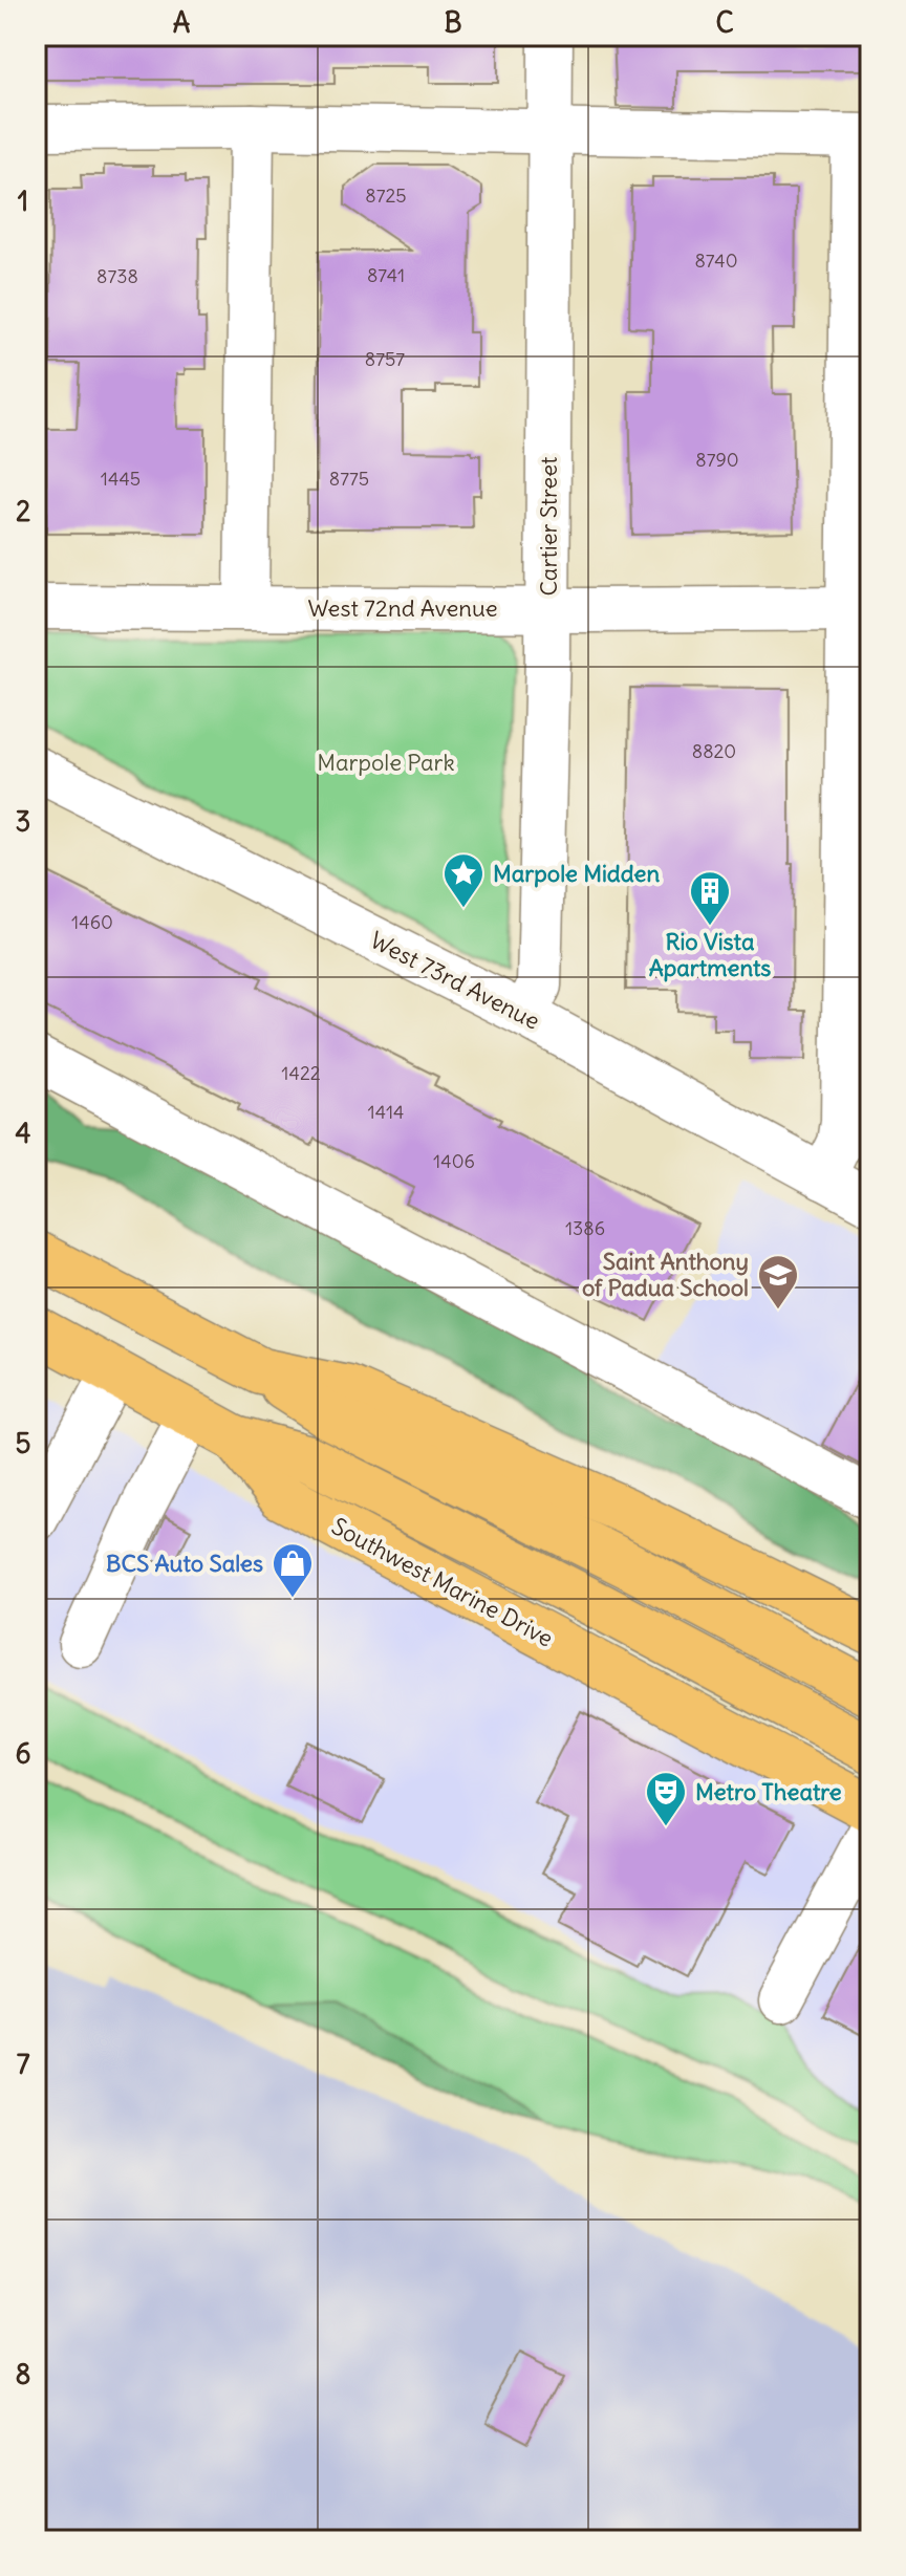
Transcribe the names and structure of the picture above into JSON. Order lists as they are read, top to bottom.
{
  "streets": {
    "main road": ["Southwest Marine Drive"],
    "street": ["Cartier Street", "West 72nd Avenue", "West 73rd Avenue"]
  },
  "crossings": [
    ["Cartier Street", "West 72nd Avenue"],
    ["Cartier Street", "West 73rd Avenue"]
  ],
  "parks": ["Marpole Park"],
  "places": {
    "place": ["Marpole Midden"],
    "building": ["Rio Vista Apartments"],
    "school or university": ["Saint Anthony of Padua School"],
    "shop": ["BCS Auto Sales"],
    "theatre": ["Metro Theatre"]
  },
  "house_numbers": [
    "8725",
    "8740",
    "8741",
    "8738",
    "8757",
    "8790",
    "1445",
    "8775",
    "8820",
    "1460",
    "1422",
    "1414",
    "1406",
    "1386"
  ],
  "grid": {
    "columns": ["A", "B", "C"],
    "rows": [
      "1",
      "2",
      "3",
      "4",
      "5",
      "6",
      "7",
      "8"
    ]
  }
}
